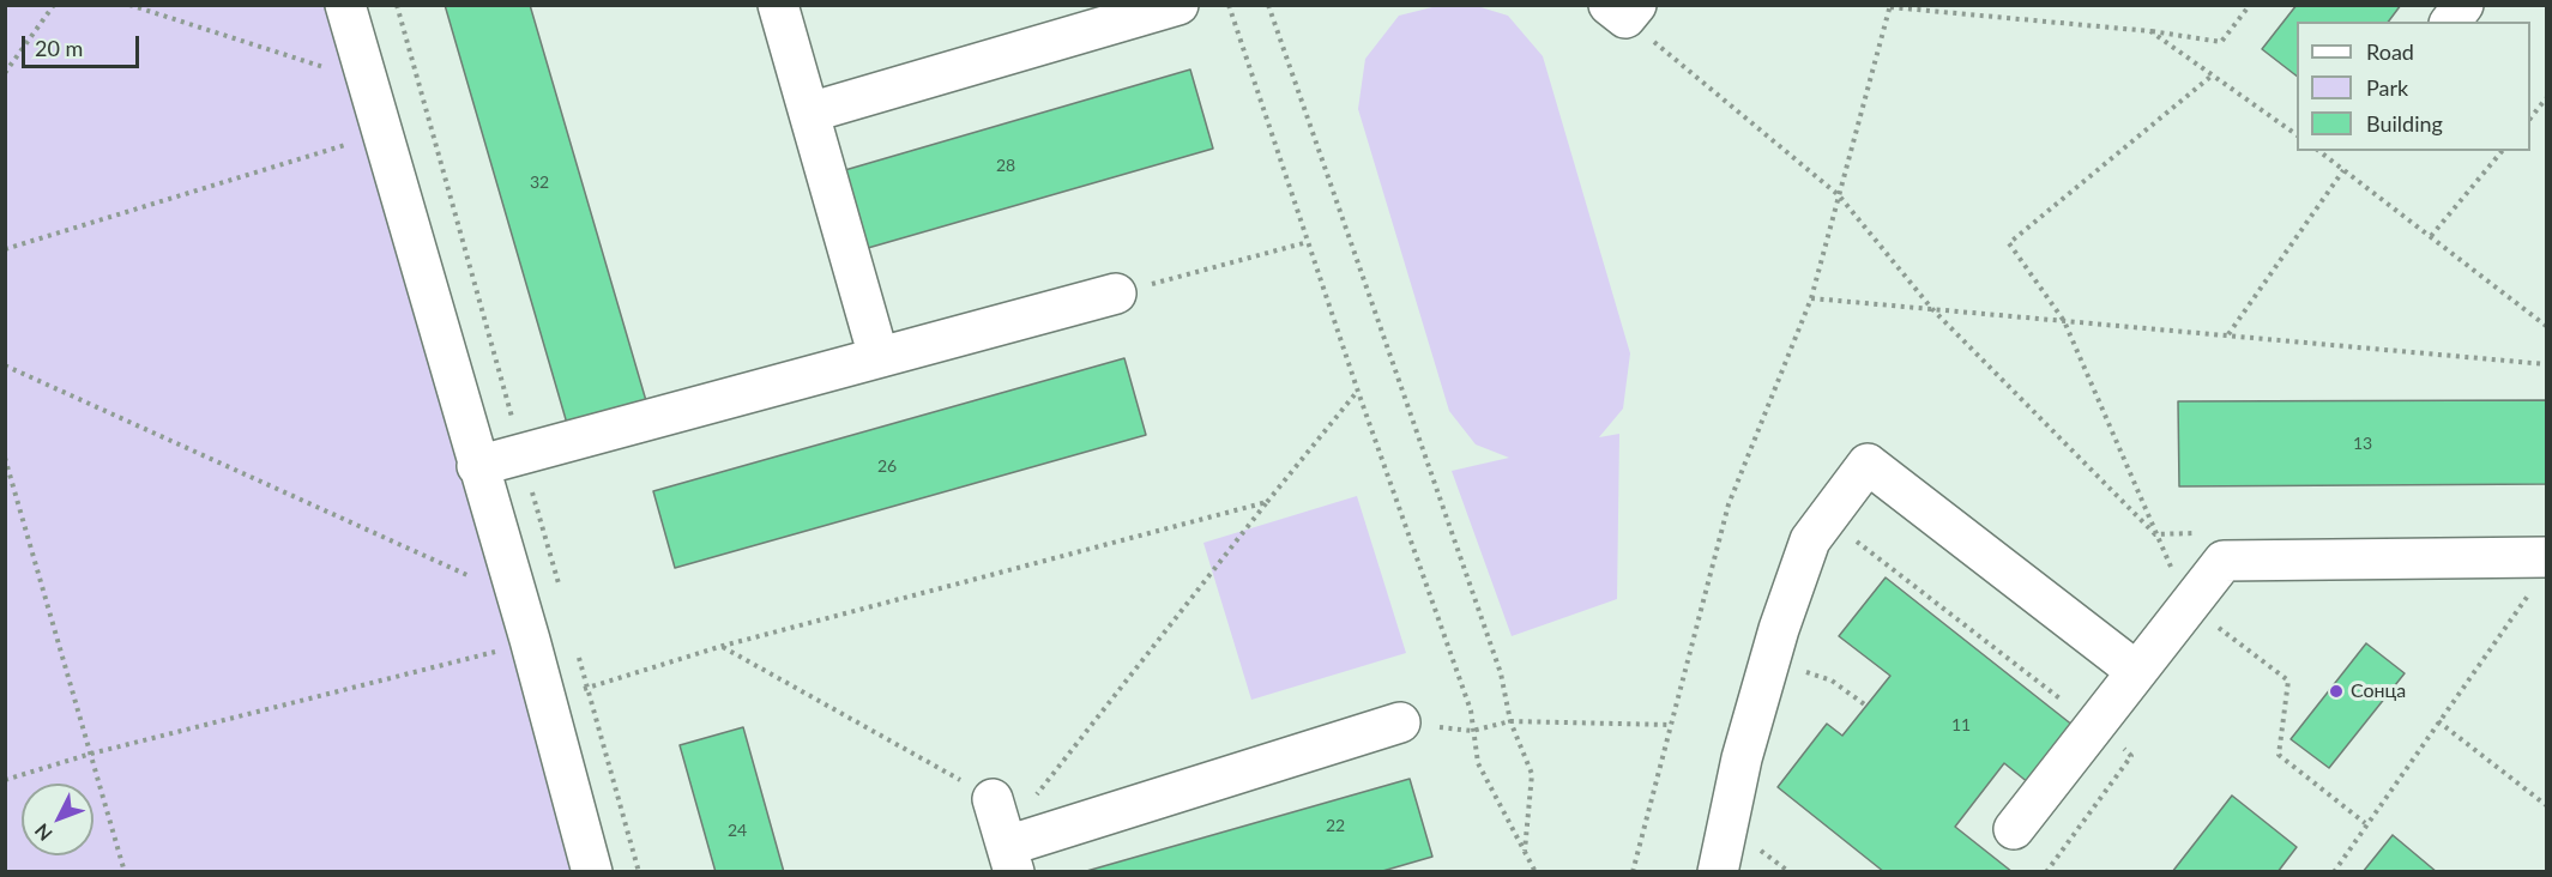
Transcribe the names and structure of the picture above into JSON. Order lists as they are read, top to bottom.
{
  "places": ["Сонца"],
  "house_numbers": [
    "28",
    "32",
    "13",
    "26",
    "11",
    "22",
    "24"
  ],
  "legend": ["Road", "Park", "Building"],
  "scale_bar": "20 m",
  "north": "bottom left"
}
